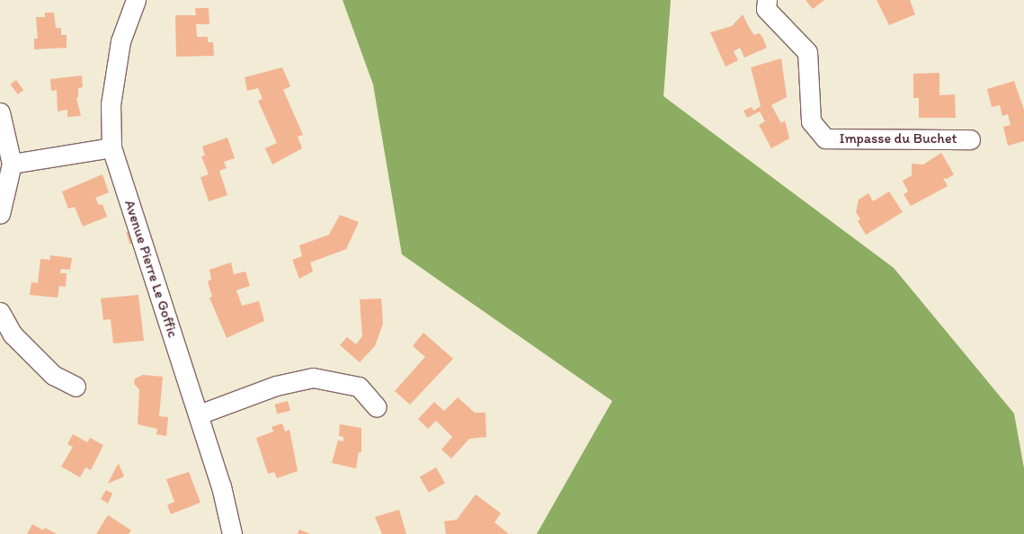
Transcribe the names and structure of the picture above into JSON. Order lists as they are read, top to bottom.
{
  "streets": {
    "street": ["Impasse du Buchet", "Avenue Pierre Le Goffic"]
  }
}
